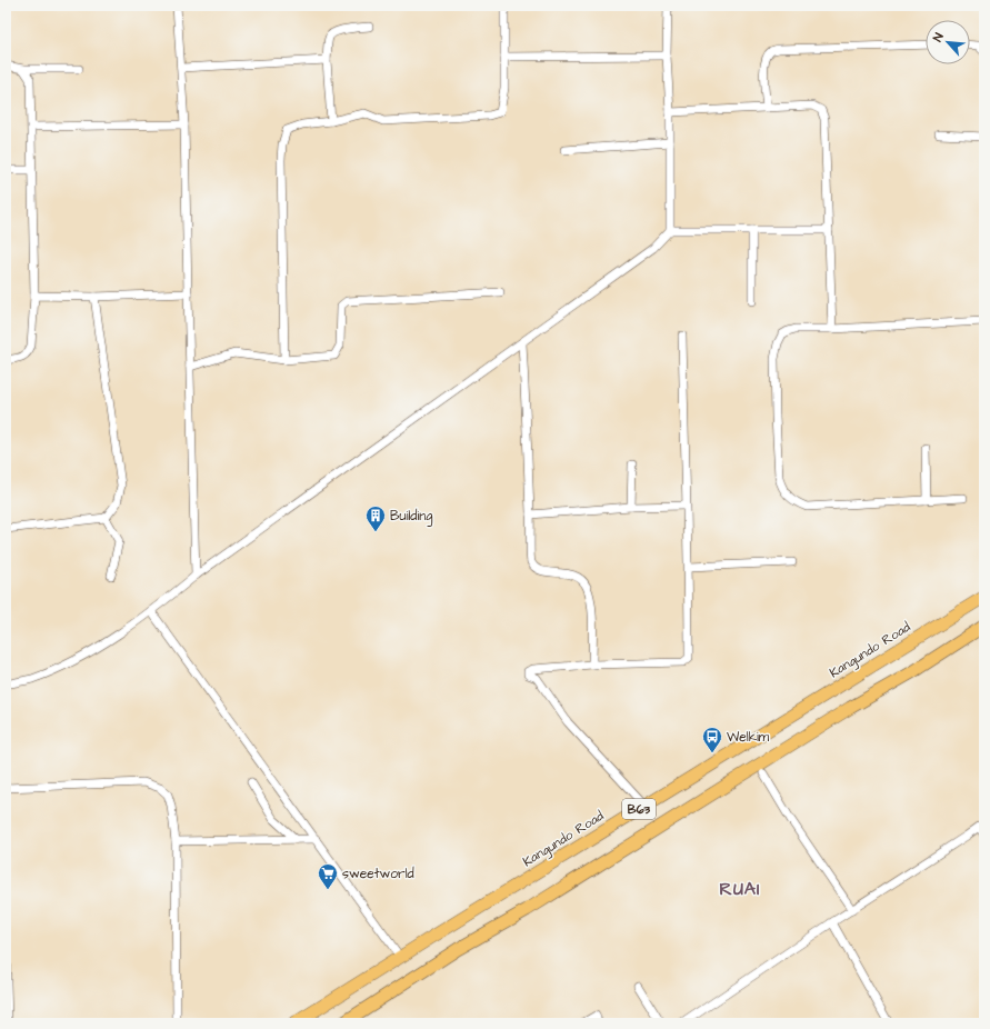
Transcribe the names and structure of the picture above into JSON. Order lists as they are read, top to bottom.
{
  "streets": {
    "highway": ["Kangundo Road", "B63"]
  },
  "districts": ["RUAI"],
  "places": {
    "building": ["Building"],
    "bus stop": ["Welkim"],
    "supermarket": ["sweetworld"]
  },
  "north": "top left"
}
